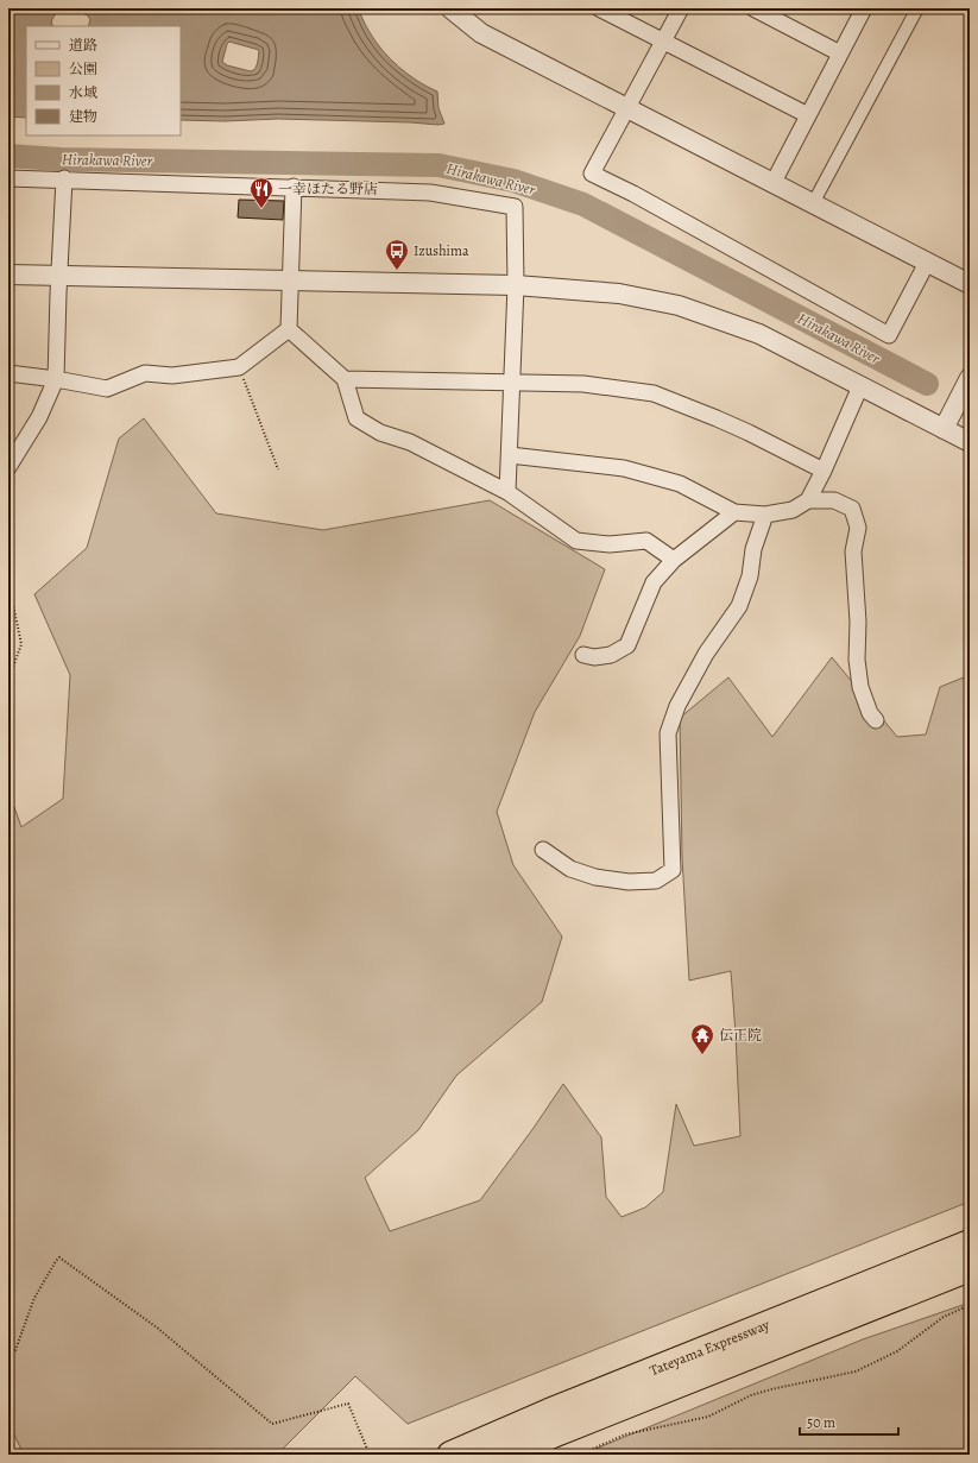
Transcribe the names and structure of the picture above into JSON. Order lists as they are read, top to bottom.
{
  "streets": {
    "highway": ["Tateyama Expressway"]
  },
  "water": ["Hirakawa River"],
  "places": {
    "restaurant": ["一幸ほたる野店"],
    "bus stop": ["Izushima"],
    "temple": ["伝正院"]
  },
  "legend": [
    "道路",
    "公園",
    "水域",
    "建物"
  ],
  "scale_bar": "50 m"
}
